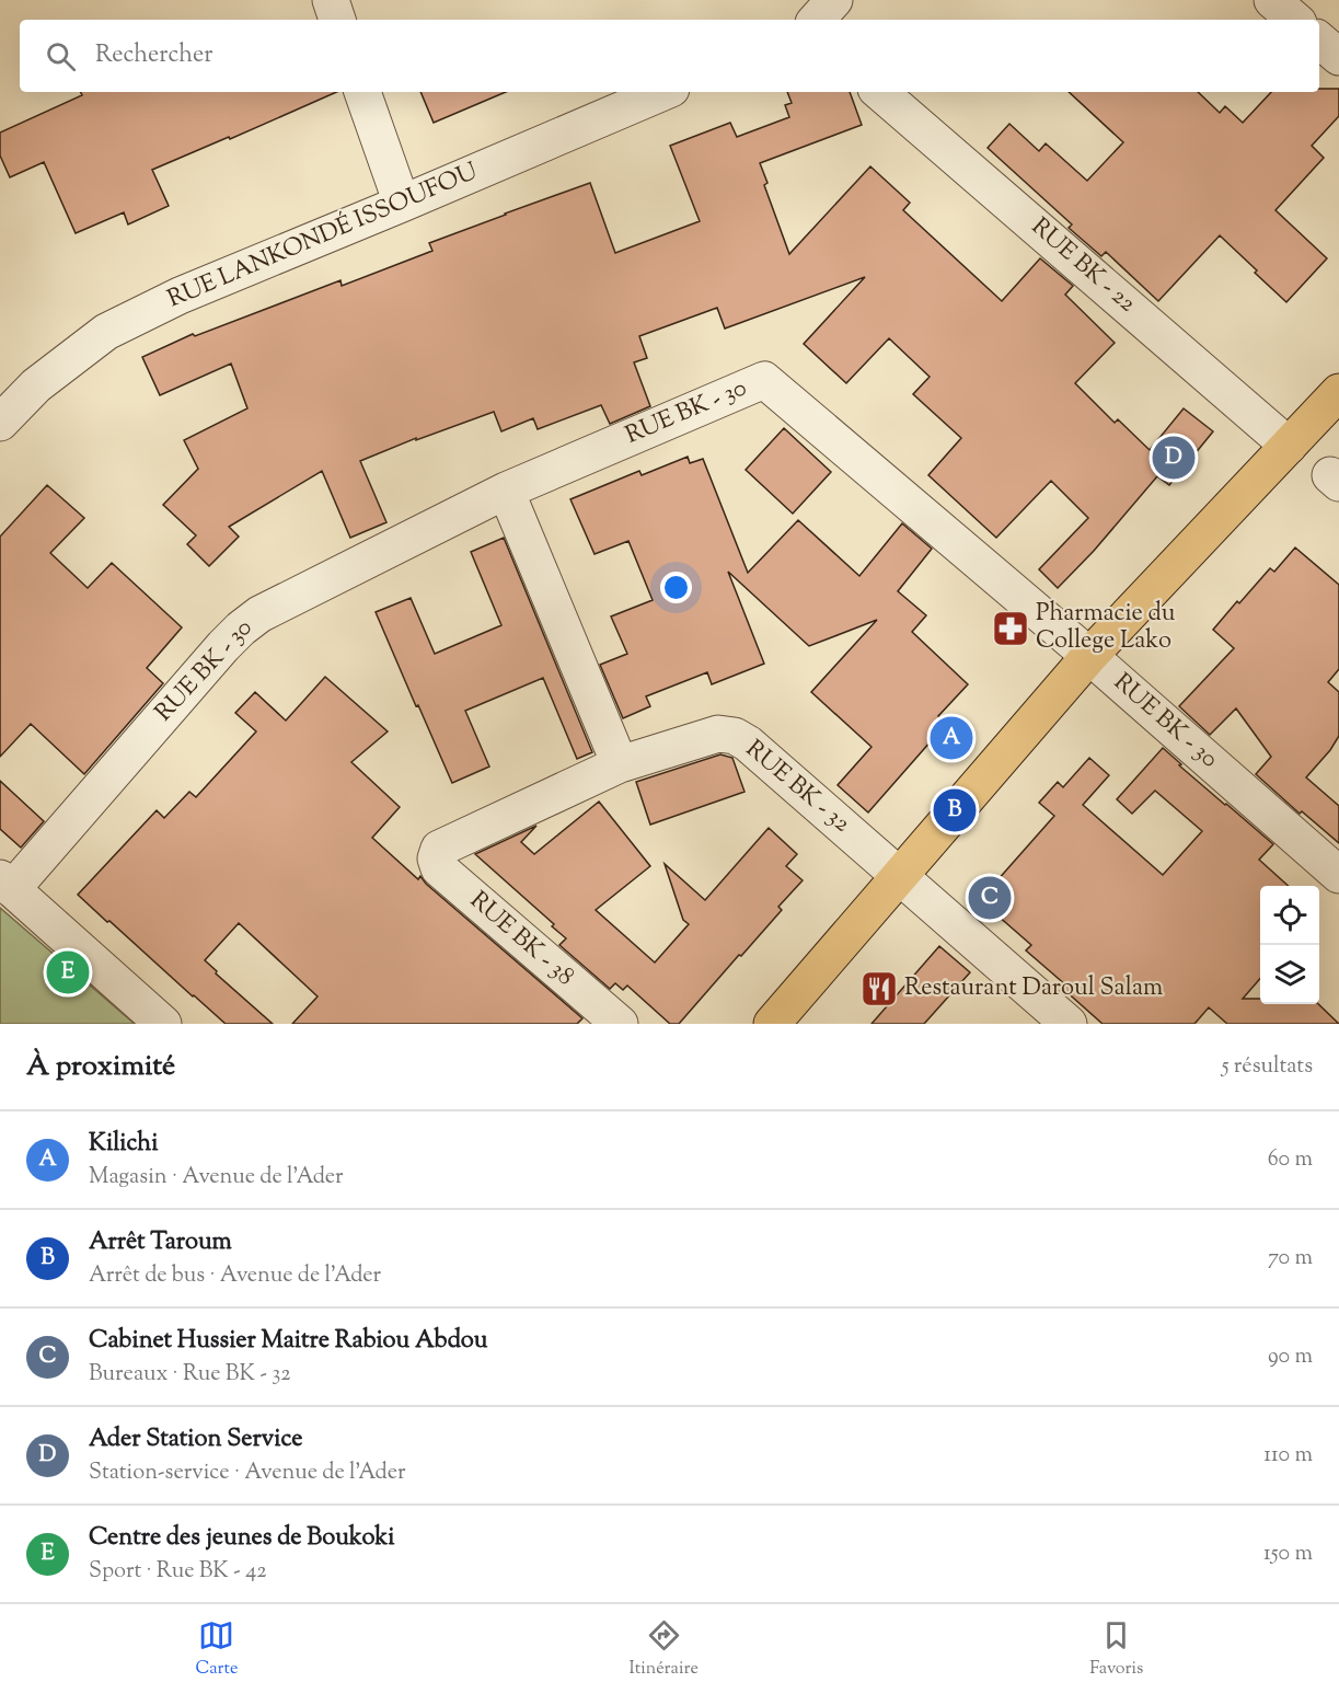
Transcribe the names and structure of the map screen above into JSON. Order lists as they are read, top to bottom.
{
  "streets": {
    "street": [
      "RUE LANKONDÉ ISSOUFOU",
      "RUE BK - 22",
      "RUE BK - 30",
      "RUE BK - 32",
      "RUE BK - 38"
    ]
  },
  "crossings": [
    ["RUE BK - 32", "RUE BK - 38"]
  ],
  "places": {
    "pharmacy": ["Pharmacie du College Lako"],
    "restaurant": ["Restaurant Daroul Salam"]
  },
  "page": {
    "search": "Rechercher",
    "pins": [
      "D",
      "A",
      "B",
      "C",
      "E"
    ],
    "heading": ["À proximité", "5 résultats"],
    "list": [
      {
        "mark": "A",
        "name": "Kilichi",
        "note": "Magasin · Avenue de l'Ader",
        "value": "60 m"
      },
      {
        "mark": "B",
        "name": "Arrêt Taroum",
        "note": "Arrêt de bus · Avenue de l'Ader",
        "value": "70 m"
      },
      {
        "mark": "C",
        "name": "Cabinet Hussier Maitre Rabiou Abdou",
        "note": "Bureaux · Rue BK - 32",
        "value": "90 m"
      },
      {
        "mark": "D",
        "name": "Ader Station Service",
        "note": "Station-service · Avenue de l'Ader",
        "value": "110 m"
      },
      {
        "mark": "E",
        "name": "Centre des jeunes de Boukoki",
        "note": "Sport · Rue BK - 42",
        "value": "150 m"
      }
    ],
    "nav": ["Carte", "Itinéraire", "Favoris"]
  }
}
